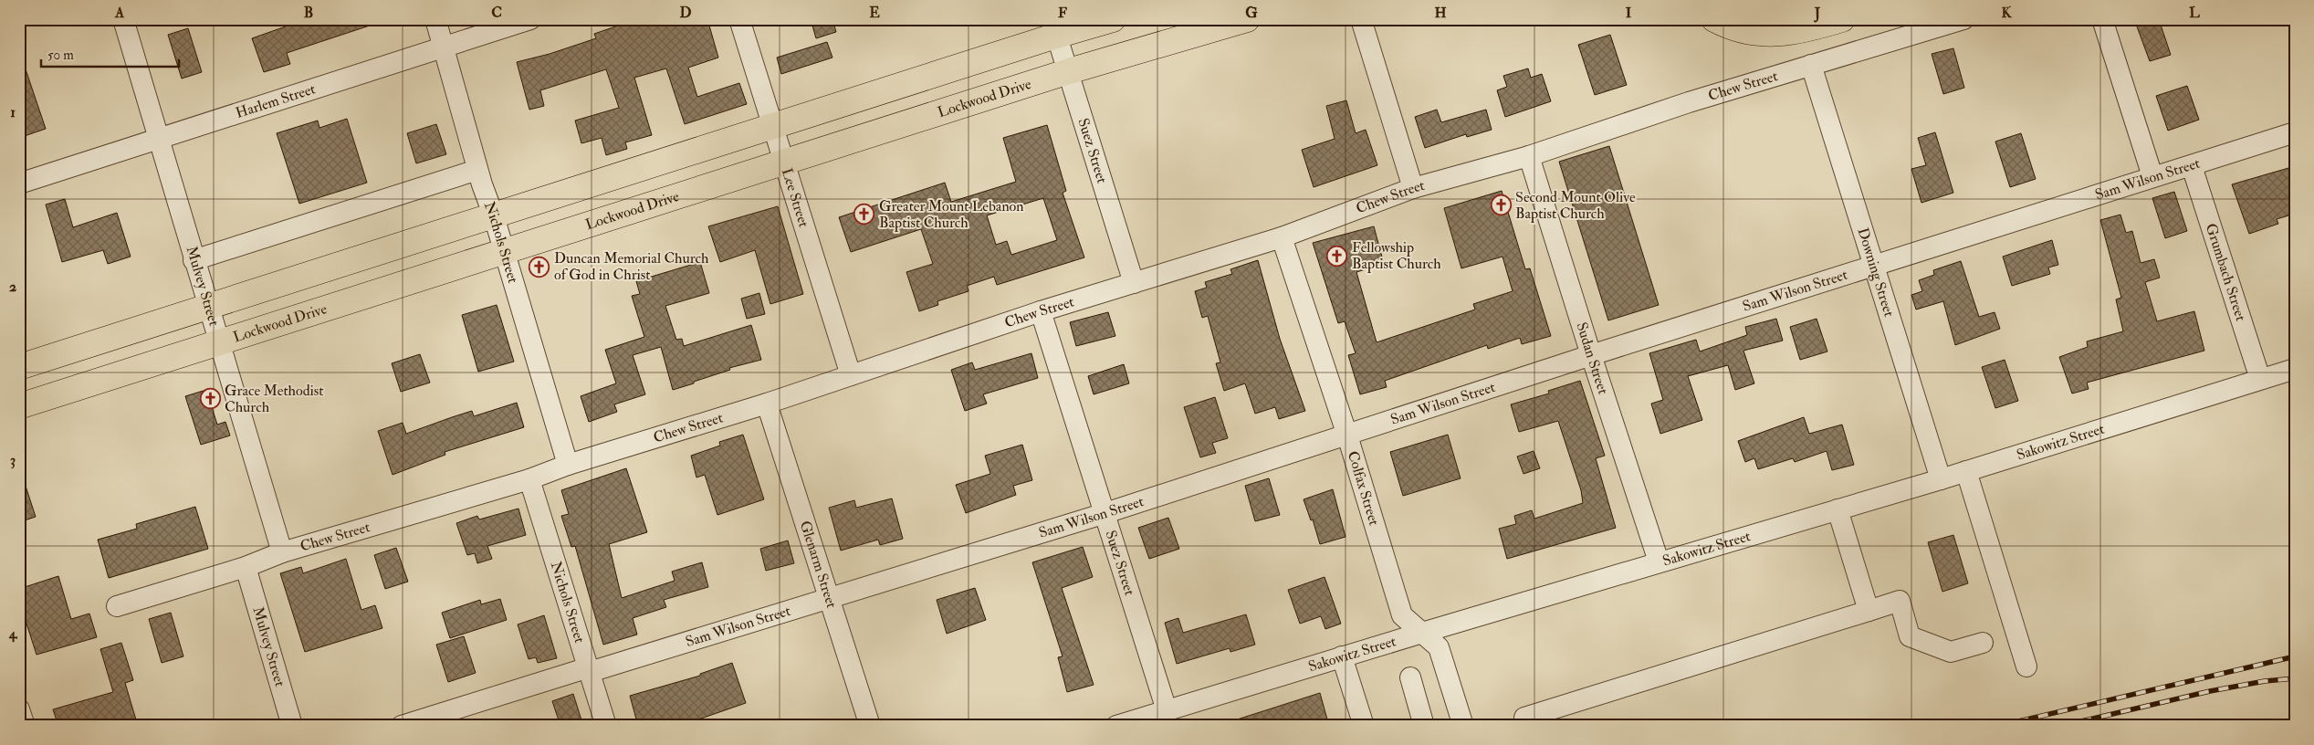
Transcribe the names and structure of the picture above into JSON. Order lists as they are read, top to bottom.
{
  "streets": {
    "main road": ["Lockwood Drive"],
    "street": [
      "Chew Street",
      "Harlem Street",
      "Suez Street",
      "Sam Wilson Street",
      "Lee Street",
      "Nichols Street",
      "Downing Street",
      "Grumbach Street",
      "Mulvey Street",
      "Sudan Street",
      "Sakowitz Street",
      "Colfax Street",
      "Glenarm Street"
    ]
  },
  "crossings": [
    ["Chew Street", "Suez Street"],
    ["Chew Street", "Lee Street"],
    ["Chew Street", "Nichols Street"],
    ["Chew Street", "Downing Street"],
    ["Chew Street", "Mulvey Street"],
    ["Chew Street", "Sudan Street"],
    ["Chew Street", "Colfax Street"],
    ["Chew Street", "Glenarm Street"],
    ["Lockwood Drive", "Suez Street"],
    ["Lockwood Drive", "Lee Street"],
    ["Lockwood Drive", "Nichols Street"],
    ["Lockwood Drive", "Mulvey Street"],
    ["Harlem Street", "Nichols Street"],
    ["Harlem Street", "Mulvey Street"],
    ["Suez Street", "Sam Wilson Street"],
    ["Suez Street", "Sakowitz Street"],
    ["Sam Wilson Street", "Nichols Street"],
    ["Sam Wilson Street", "Downing Street"],
    ["Sam Wilson Street", "Grumbach Street"],
    ["Sam Wilson Street", "Sudan Street"],
    ["Sam Wilson Street", "Colfax Street"],
    ["Sam Wilson Street", "Glenarm Street"],
    ["Downing Street", "Sakowitz Street"],
    ["Grumbach Street", "Sakowitz Street"],
    ["Sudan Street", "Sakowitz Street"],
    ["Sakowitz Street", "Colfax Street"]
  ],
  "places": {
    "church": [
      "Second Mount Olive Baptist Church",
      "Greater Mount Lebanon Baptist Church",
      "Fellowship Baptist Church",
      "Duncan Memorial Church of God in Christ",
      "Grace Methodist Church"
    ]
  },
  "scale_bar": "50 m",
  "grid": {
    "columns": [
      "A",
      "B",
      "C",
      "D",
      "E",
      "F",
      "G",
      "H",
      "I",
      "J",
      "K",
      "L"
    ],
    "rows": [
      "1",
      "2",
      "3",
      "4"
    ]
  }
}
